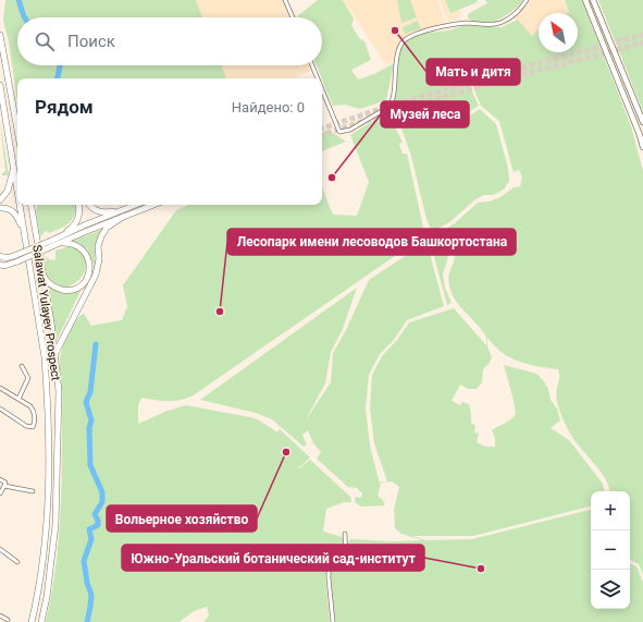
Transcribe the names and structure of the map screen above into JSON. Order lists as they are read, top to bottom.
{
  "streets": {
    "main road": ["Salawat Yulayev Prospect"]
  },
  "places": [
    "Мать и дитя",
    "Музей леса",
    "Лесопарк имени лесоводов Башкортостана",
    "Вольерное хозяйство",
    "Южно-Уральский ботанический сад-институт"
  ],
  "north": "top left",
  "page": {
    "search": "Поиск",
    "heading": ["Рядом", "Найдено: 0"],
    "map_buttons": ["+", "−"]
  }
}
